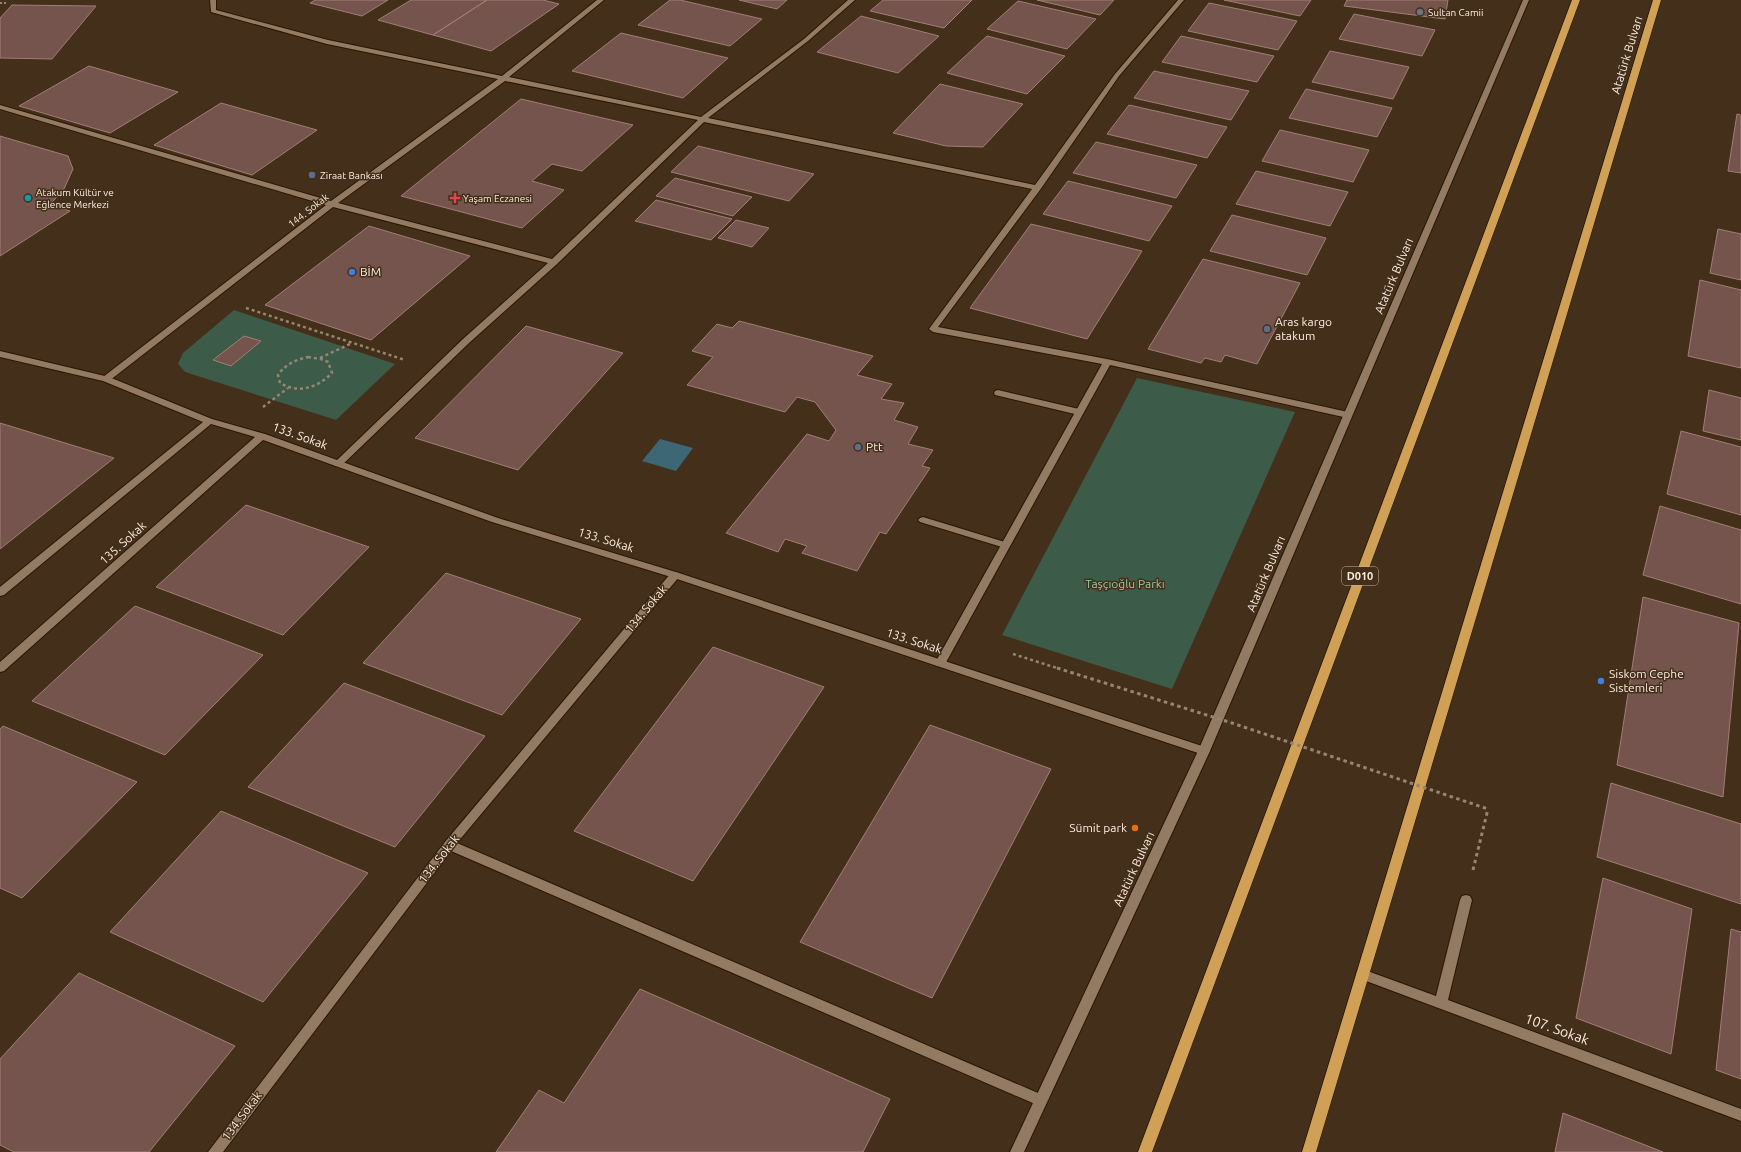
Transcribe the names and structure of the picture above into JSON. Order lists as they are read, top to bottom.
{
  "streets": {
    "highway": ["Atatürk Bulvarı", "D010"],
    "street": [
      "144. Sokak",
      "133. Sokak",
      "135. Sokak",
      "134. Sokak",
      "107. Sokak"
    ]
  },
  "crossings": [
    ["Atatürk Bulvarı", "133. Sokak"],
    ["Atatürk Bulvarı", "107. Sokak"],
    ["144. Sokak", "133. Sokak"],
    ["133. Sokak", "135. Sokak"],
    ["133. Sokak", "134. Sokak"]
  ],
  "parks": ["Taşçıoğlu Parkı"],
  "places": {
    "other": [
      "Sultan Camii",
      "Ziraat Bankası",
      "Atakum Kültür ve Eğlence Merkezi",
      "BİM",
      "Aras kargo atakum",
      "Ptt",
      "Siskom Cephe Sistemleri",
      "Sümit park"
    ],
    "health": ["Yaşam Eczanesi"]
  }
}
